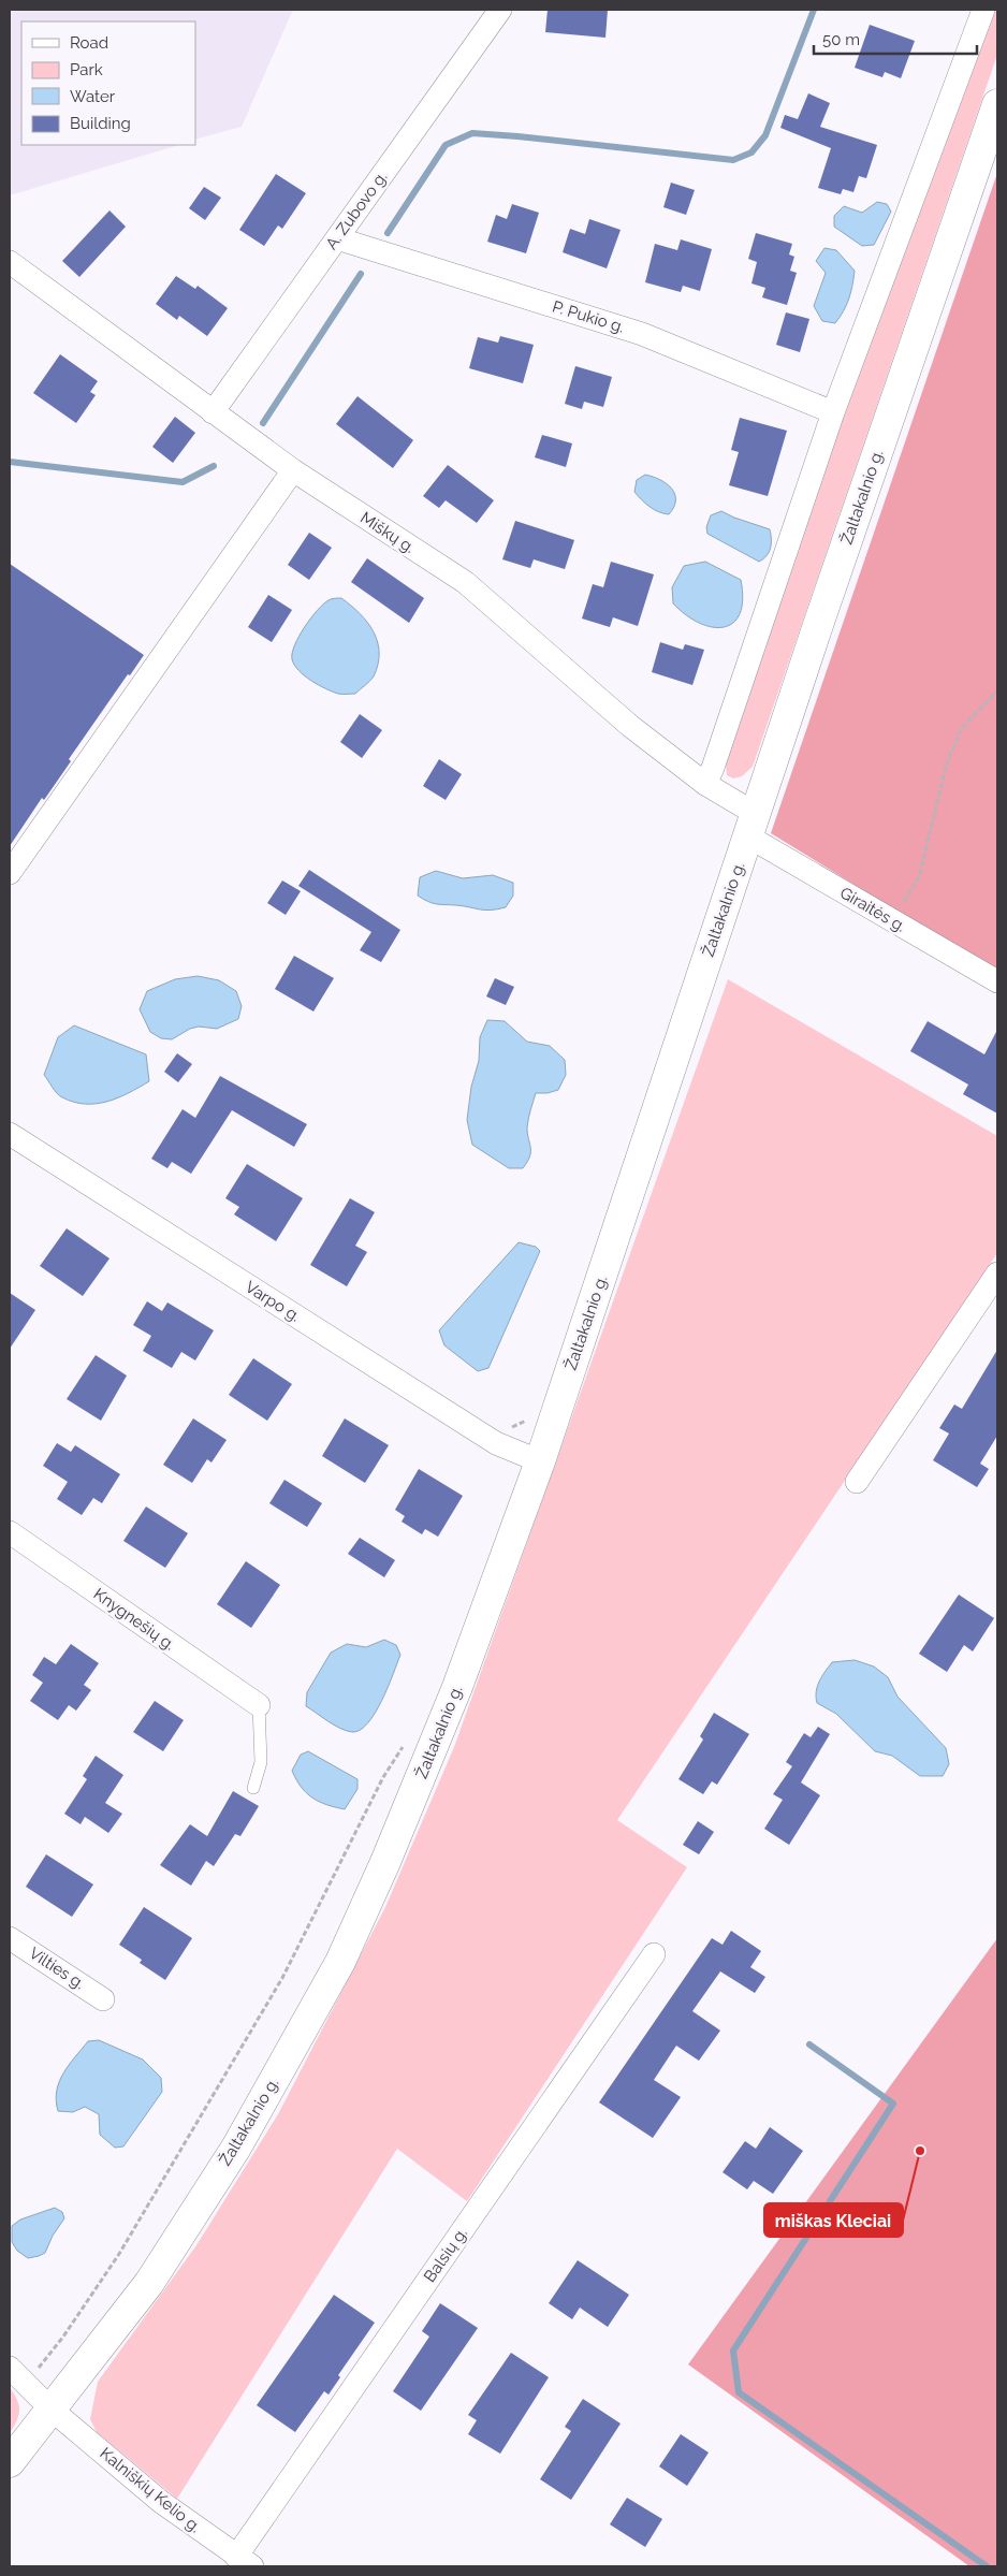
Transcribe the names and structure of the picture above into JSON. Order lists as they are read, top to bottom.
{
  "streets": {
    "main road": ["Žaltakalnio g."],
    "street": [
      "A. Zubovo g.",
      "P. Pukio g.",
      "Miškų g.",
      "Giraitės g.",
      "Varpo g.",
      "Knygnešių g.",
      "Vilties g.",
      "Balsių g.",
      "Kalniškių Kelio g."
    ]
  },
  "crossings": [
    ["A. Zubovo g.", "P. Pukio g."],
    ["A. Zubovo g.", "Miškų g."],
    ["Žaltakalnio g.", "Miškų g."],
    ["Žaltakalnio g.", "Giraitės g."],
    ["Žaltakalnio g.", "Varpo g."],
    ["Žaltakalnio g.", "Kalniškių Kelio g."],
    ["Miškų g.", "Giraitės g."],
    ["Balsių g.", "Kalniškių Kelio g."]
  ],
  "places": ["miškas Kleciai"],
  "legend": [
    "Road",
    "Park",
    "Water",
    "Building"
  ],
  "scale_bar": "50 m"
}
